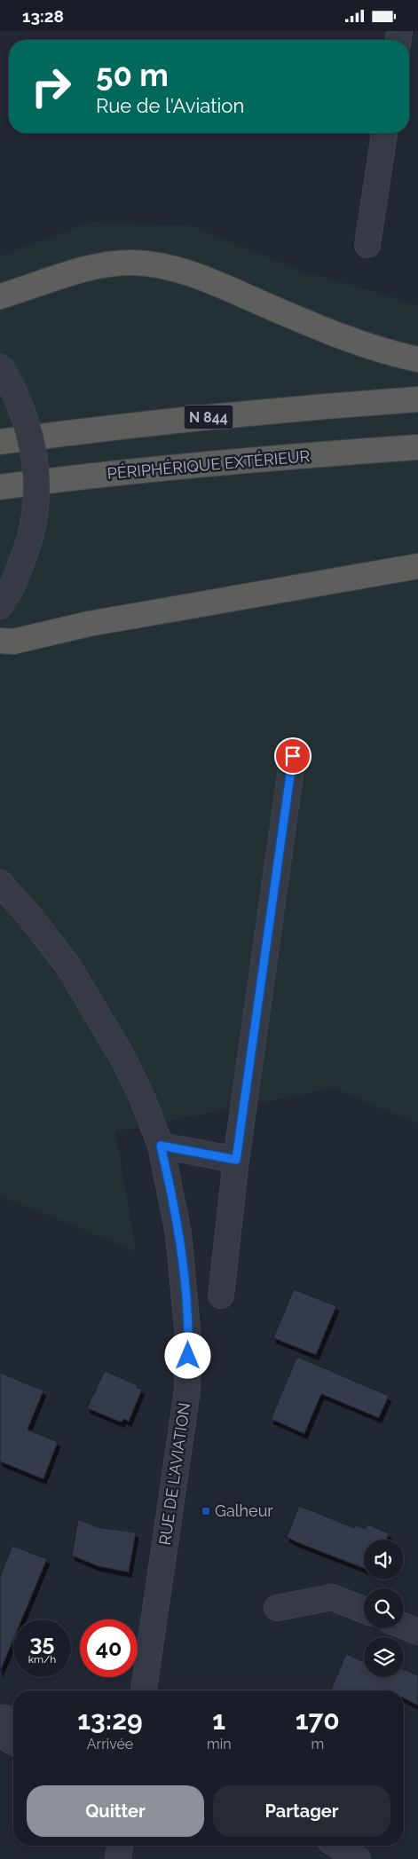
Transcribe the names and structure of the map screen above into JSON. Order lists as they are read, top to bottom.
{
  "streets": {
    "highway": ["N 844", "PÉRIPHÉRIQUE EXTÉRIEUR"],
    "street": ["RUE DE L'AVIATION"]
  },
  "places": {
    "transit": ["Galheur"]
  },
  "page": {
    "status": "13:28",
    "turn": ["50 m", "Rue de l'Aviation"],
    "speed": "35 km/h",
    "limit": "40",
    "eta": [
      "13:29",
      "Arrivée",
      "1",
      "min",
      "170",
      "m"
    ],
    "buttons": ["Quitter", "Partager"]
  }
}
